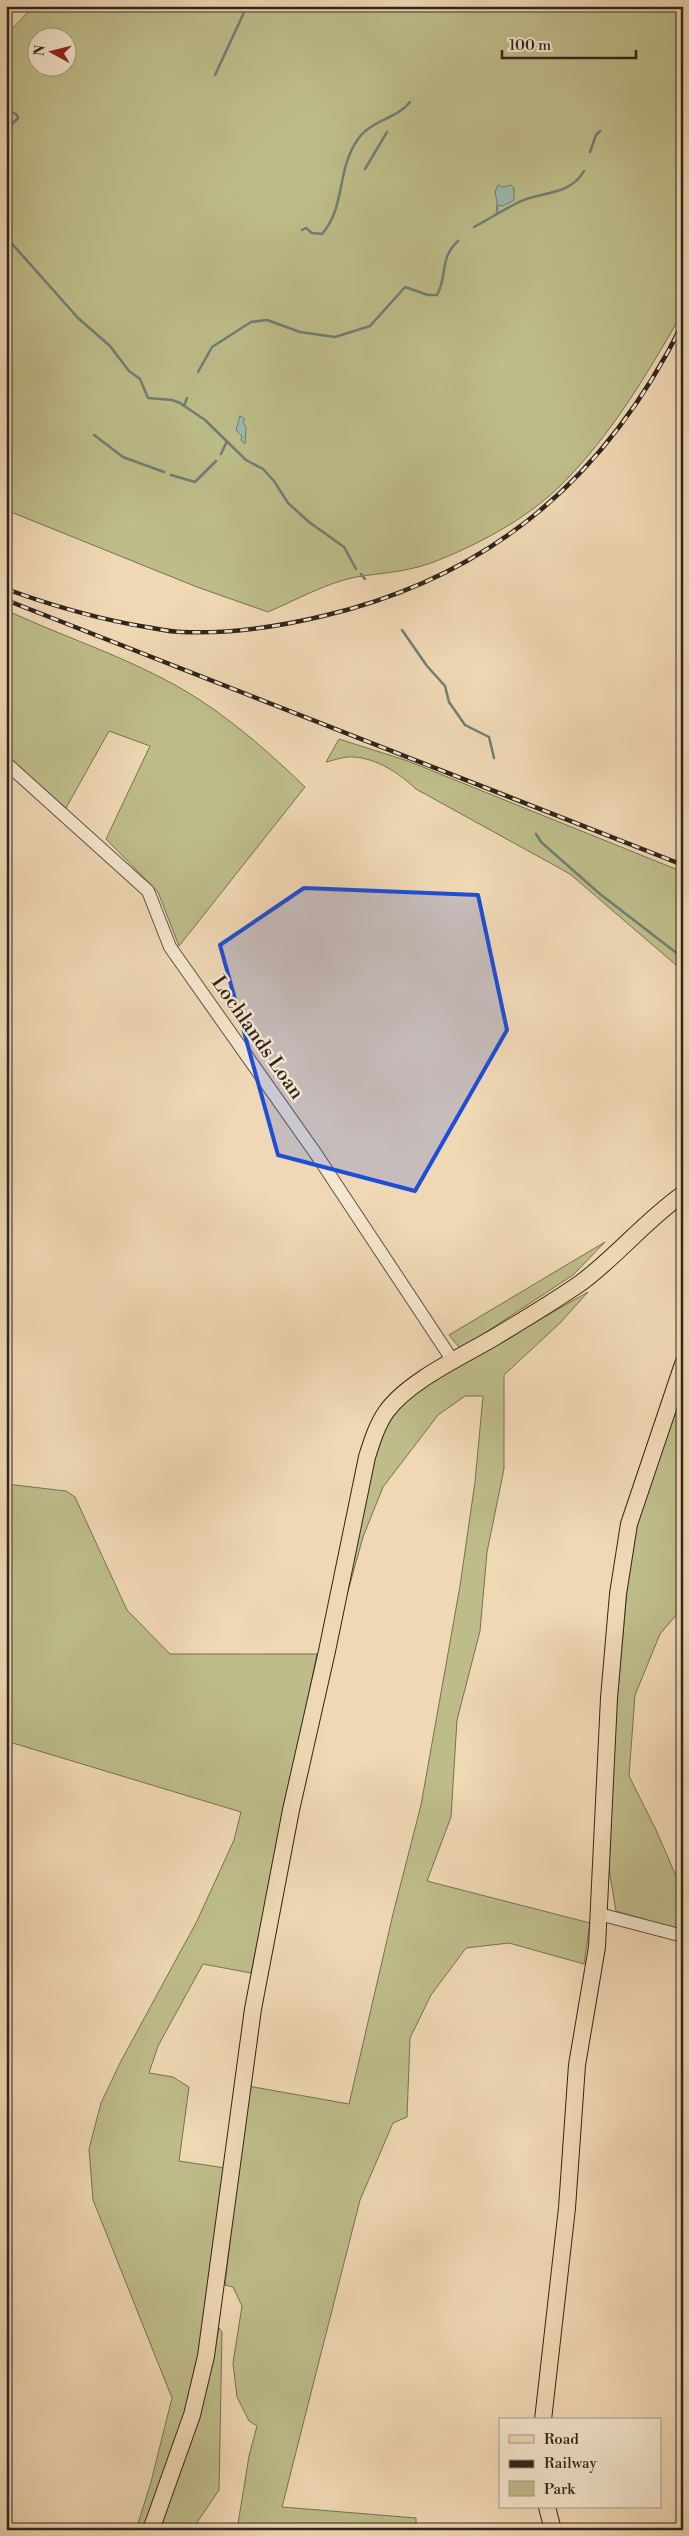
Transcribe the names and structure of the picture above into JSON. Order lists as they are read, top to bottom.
{
  "streets": {
    "street": ["Lochlands Loan"]
  },
  "legend": ["Road", "Railway", "Park"],
  "scale_bar": "100 m",
  "north": "left"
}
